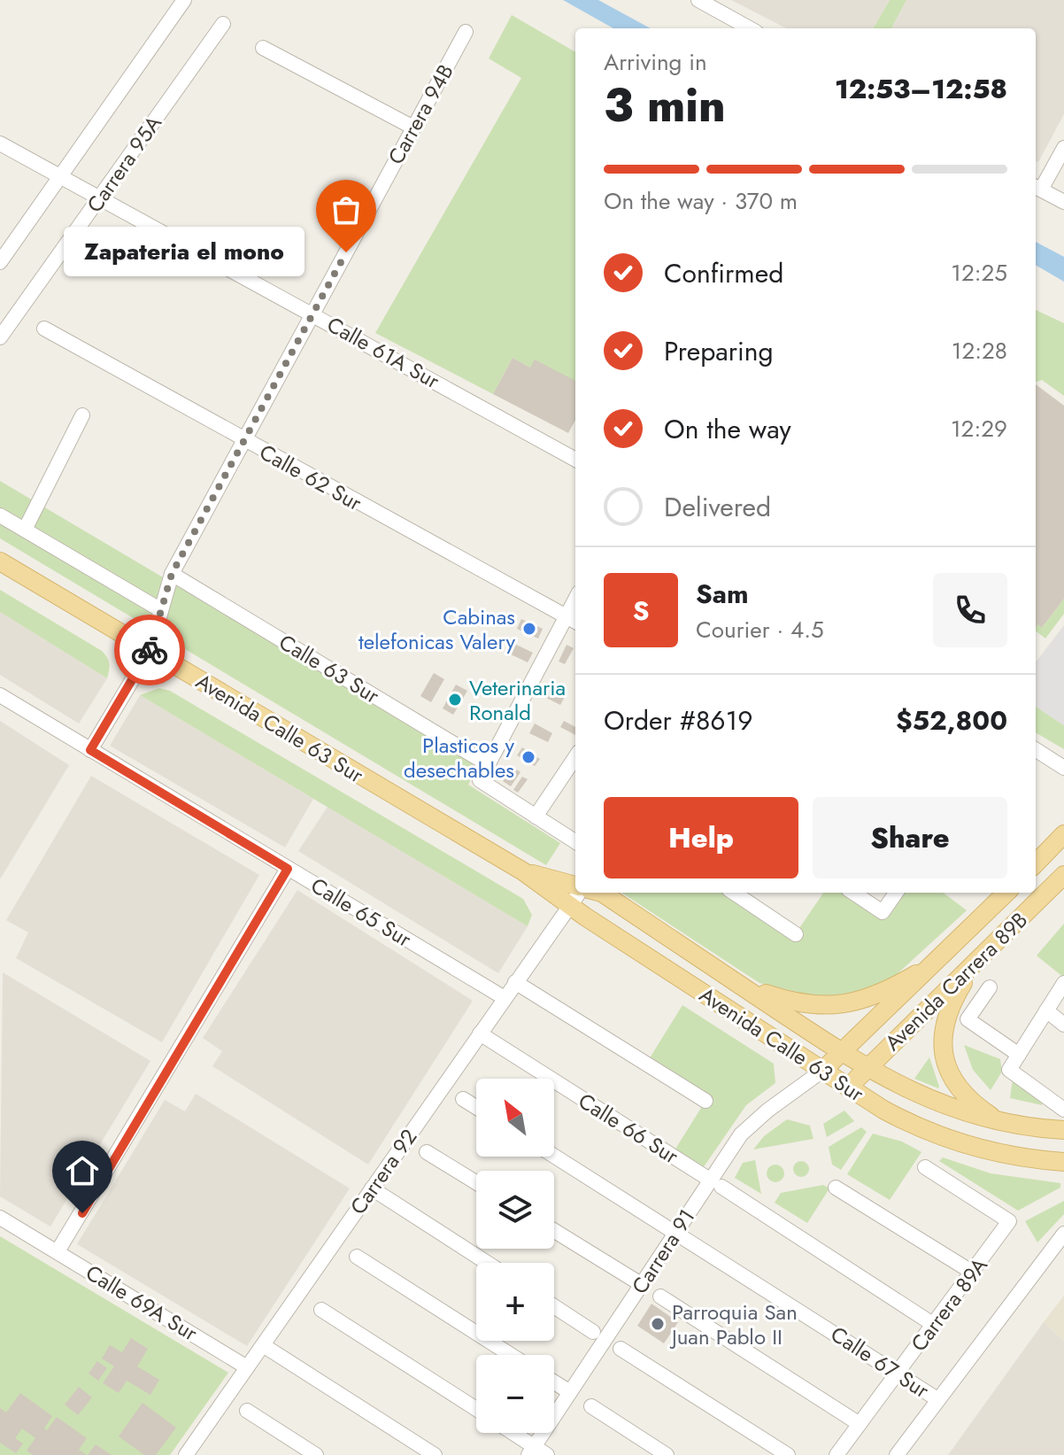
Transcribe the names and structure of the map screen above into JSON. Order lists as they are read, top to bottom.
{
  "streets": {
    "main road": ["Avenida Calle 63 Sur", "Avenida Carrera 89B"],
    "street": [
      "Carrera 94B",
      "Carrera 95A",
      "Calle 61A Sur",
      "Calle 62 Sur",
      "Calle 63 Sur",
      "Calle 65 Sur",
      "Calle 66 Sur",
      "Carrera 92",
      "Carrera 91",
      "Calle 69A Sur",
      "Carrera 89A",
      "Calle 67 Sur"
    ]
  },
  "crossings": [
    ["Carrera 94B", "Calle 61A Sur"],
    ["Carrera 94B", "Calle 62 Sur"],
    ["Carrera 94B", "Calle 63 Sur"],
    ["Carrera 94B", "Avenida Calle 63 Sur"],
    ["Carrera 94B", "Calle 65 Sur"],
    ["Carrera 95A", "Calle 61A Sur"],
    ["Avenida Calle 63 Sur", "Avenida Carrera 89B"],
    ["Avenida Calle 63 Sur", "Carrera 92"],
    ["Avenida Calle 63 Sur", "Carrera 91"],
    ["Calle 65 Sur", "Carrera 92"],
    ["Avenida Carrera 89B", "Carrera 91"],
    ["Calle 66 Sur", "Carrera 92"],
    ["Carrera 92", "Calle 69A Sur"],
    ["Carrera 91", "Calle 67 Sur"],
    ["Carrera 89A", "Calle 67 Sur"]
  ],
  "places": [
    "Zapateria el mono",
    "Cabinas telefonicas Valery",
    "Veterinaria Ronald",
    "Plasticos y desechables",
    "Parroquia San Juan Pablo II"
  ],
  "north": "top left",
  "page": {
    "heading": ["3 min", "Arriving in", "12:53–12:58"],
    "panel": [
      "Sam",
      "Courier · 4.5",
      "Order #8619",
      "$52,800"
    ],
    "bar": "On the way · 370 m",
    "bubble": "Zapateria el mono",
    "list": [
      ["Confirmed", "12:25"],
      ["Preparing", "12:28"],
      ["On the way", "12:29"],
      "Delivered"
    ],
    "round": "S",
    "buttons": ["Help", "Share"],
    "map_buttons": ["+", "−"]
  }
}
